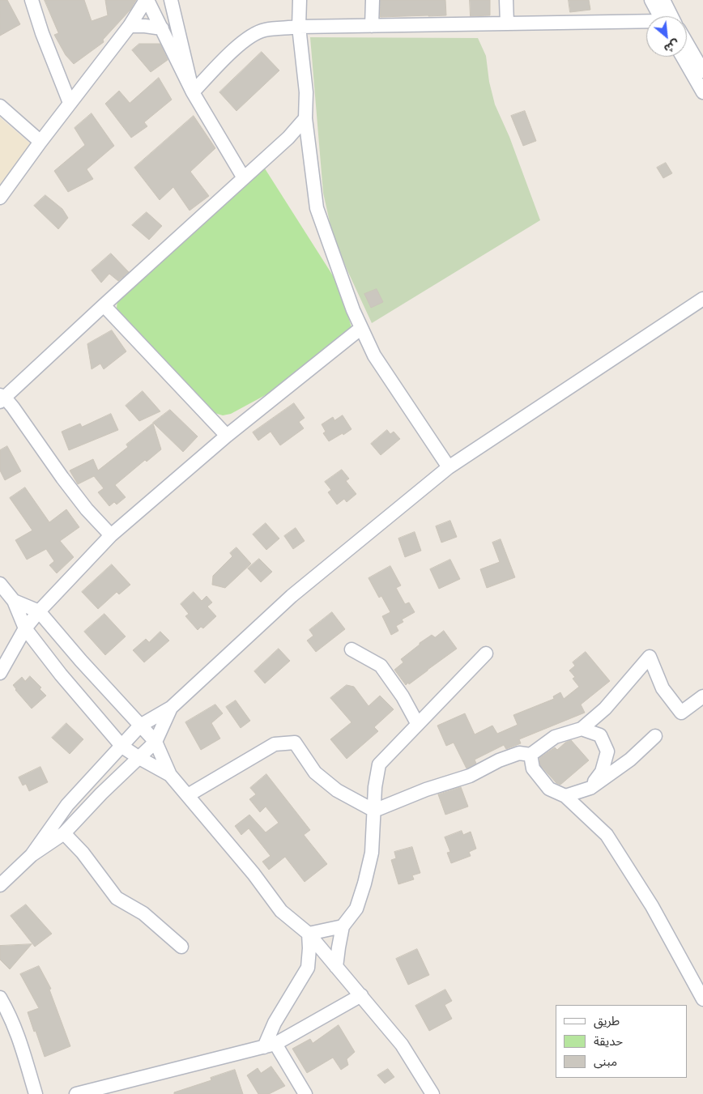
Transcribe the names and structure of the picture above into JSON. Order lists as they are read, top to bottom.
{
  "legend": ["طريق", "حديقة", "مبنى"],
  "north": "bottom right"
}
